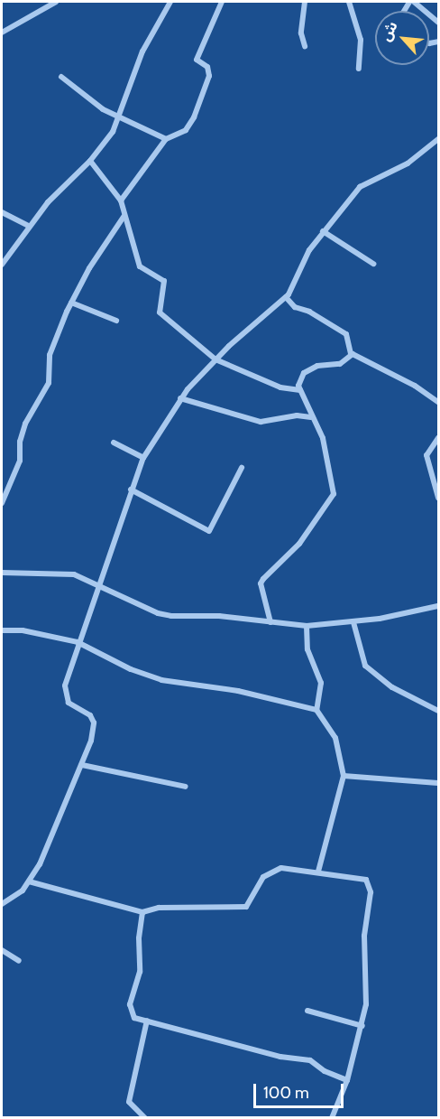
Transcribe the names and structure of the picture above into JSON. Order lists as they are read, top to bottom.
{
  "scale_bar": "100 m",
  "north": "top left"
}
